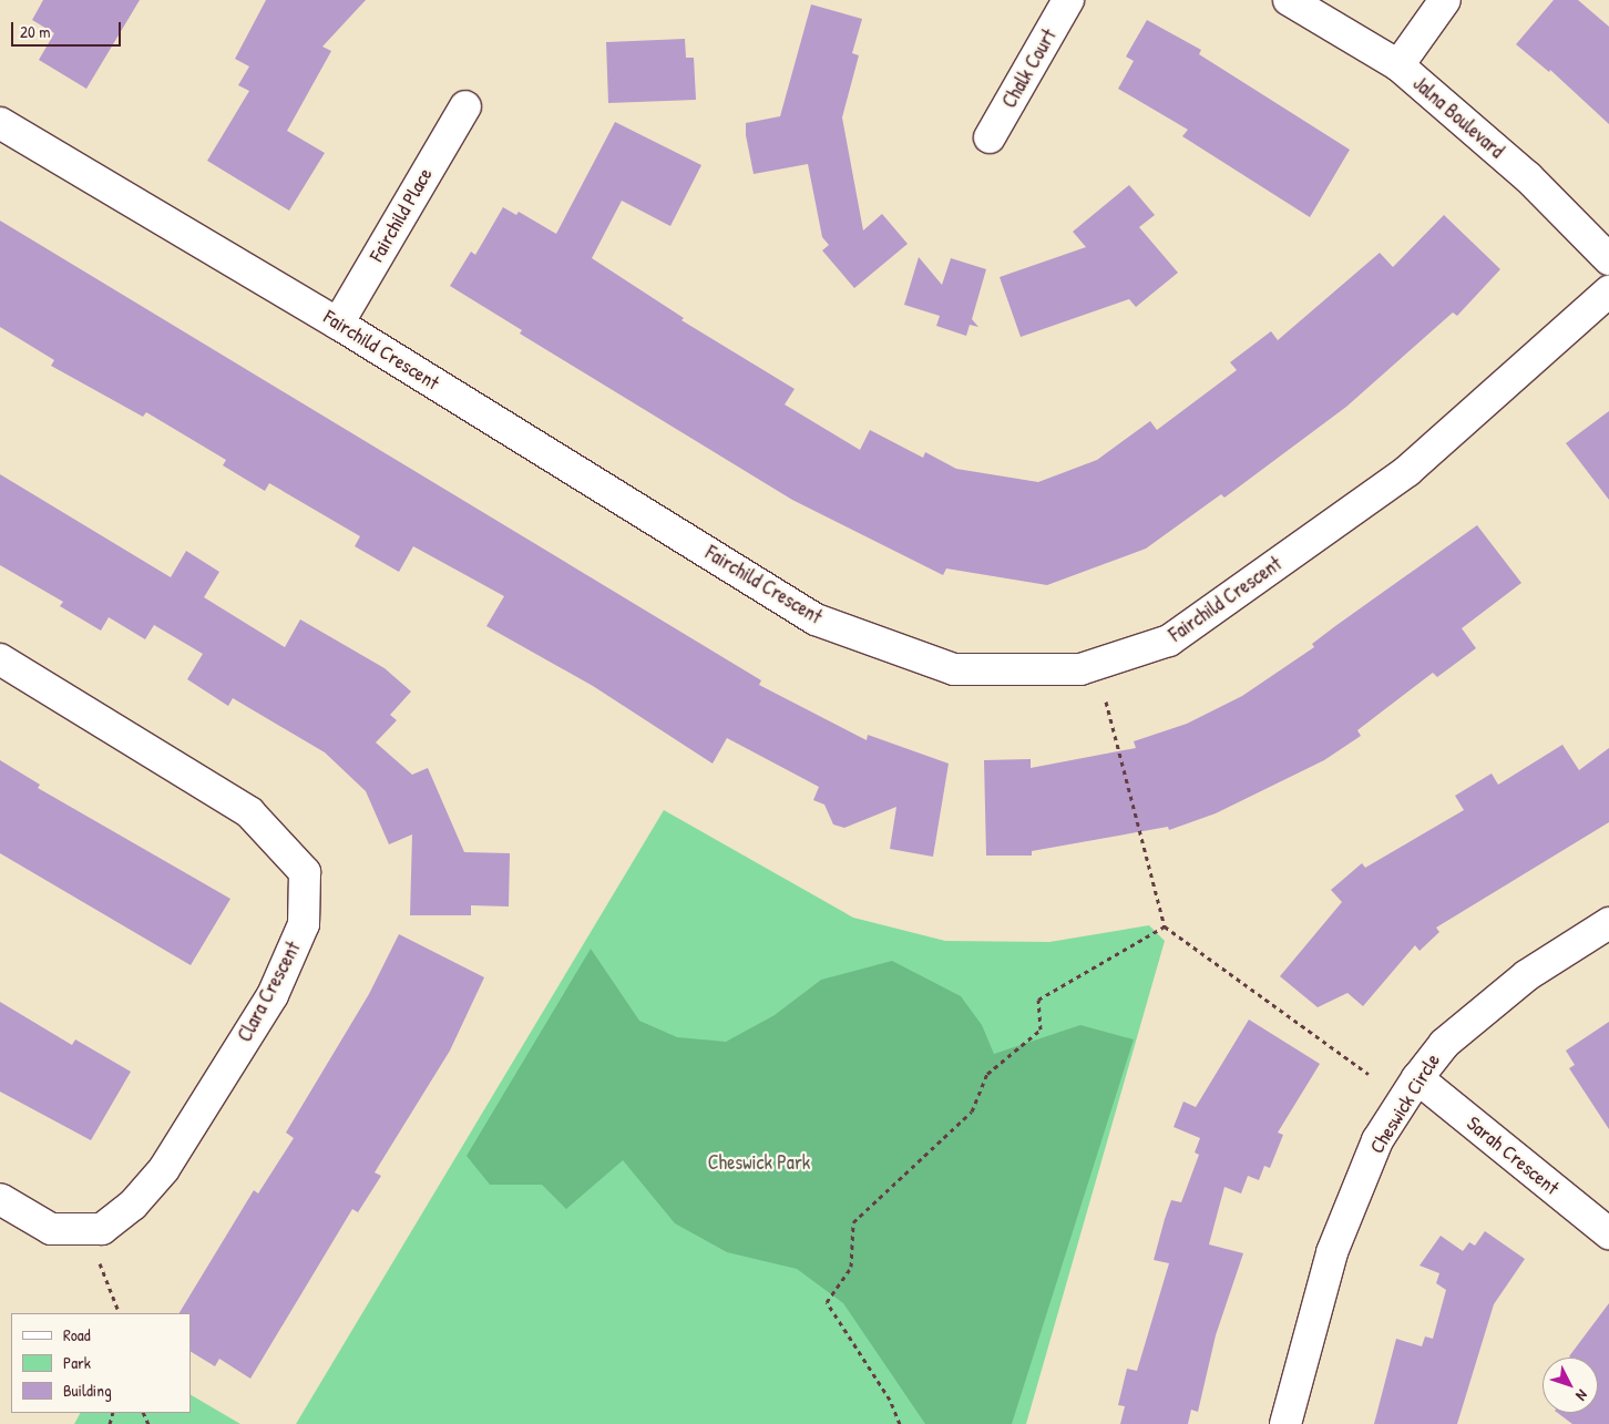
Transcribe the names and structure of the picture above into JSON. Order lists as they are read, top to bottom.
{
  "streets": {
    "street": [
      "Chalk Court",
      "Jalna Boulevard",
      "Fairchild Place",
      "Fairchild Crescent",
      "Clara Crescent",
      "Cheswick Circle",
      "Sarah Crescent"
    ]
  },
  "crossings": [
    ["Fairchild Place", "Fairchild Crescent"],
    ["Cheswick Circle", "Sarah Crescent"]
  ],
  "parks": ["Cheswick Park"],
  "legend": ["Road", "Park", "Building"],
  "scale_bar": "20 m",
  "north": "bottom right"
}
